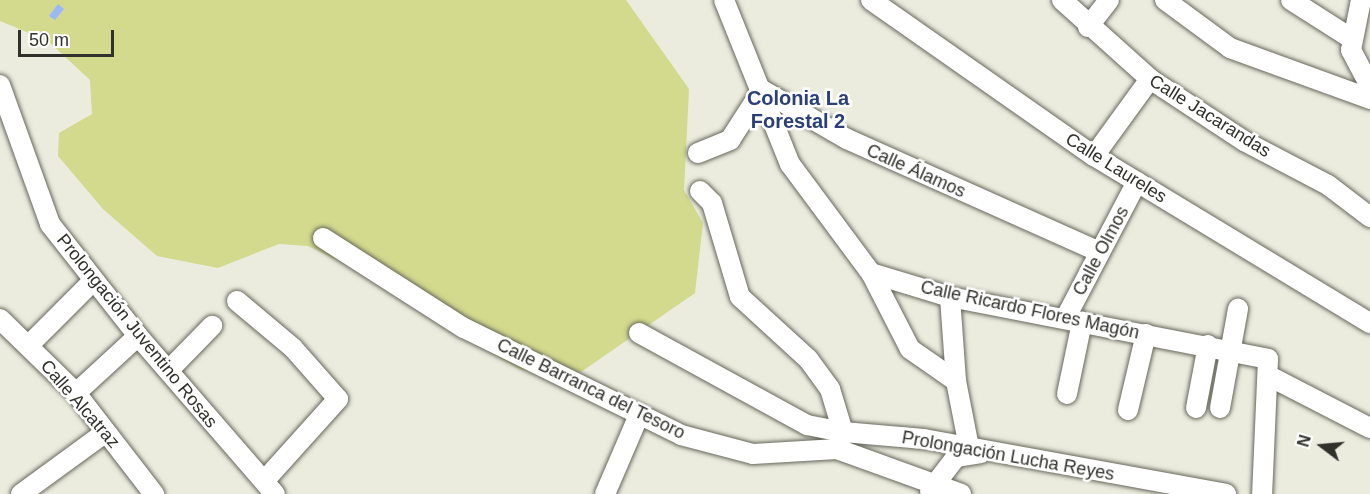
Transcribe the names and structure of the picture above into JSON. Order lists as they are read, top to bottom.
{
  "streets": {
    "street": [
      "Calle Jacarandas",
      "Calle Laureles",
      "Calle Álamos",
      "Calle Olmos",
      "Calle Ricardo Flores Magón",
      "Prolongación Juventino Rosas",
      "Calle Barranca del Tesoro",
      "Calle Alcatraz",
      "Prolongación Lucha Reyes"
    ]
  },
  "crossings": [
    ["Calle Laureles", "Calle Olmos"],
    ["Calle Álamos", "Calle Olmos"],
    ["Calle Olmos", "Calle Ricardo Flores Magón"],
    ["Calle Barranca del Tesoro", "Prolongación Lucha Reyes"]
  ],
  "districts": ["Colonia La Forestal 2"],
  "scale_bar": "50 m",
  "north": "left"
}
